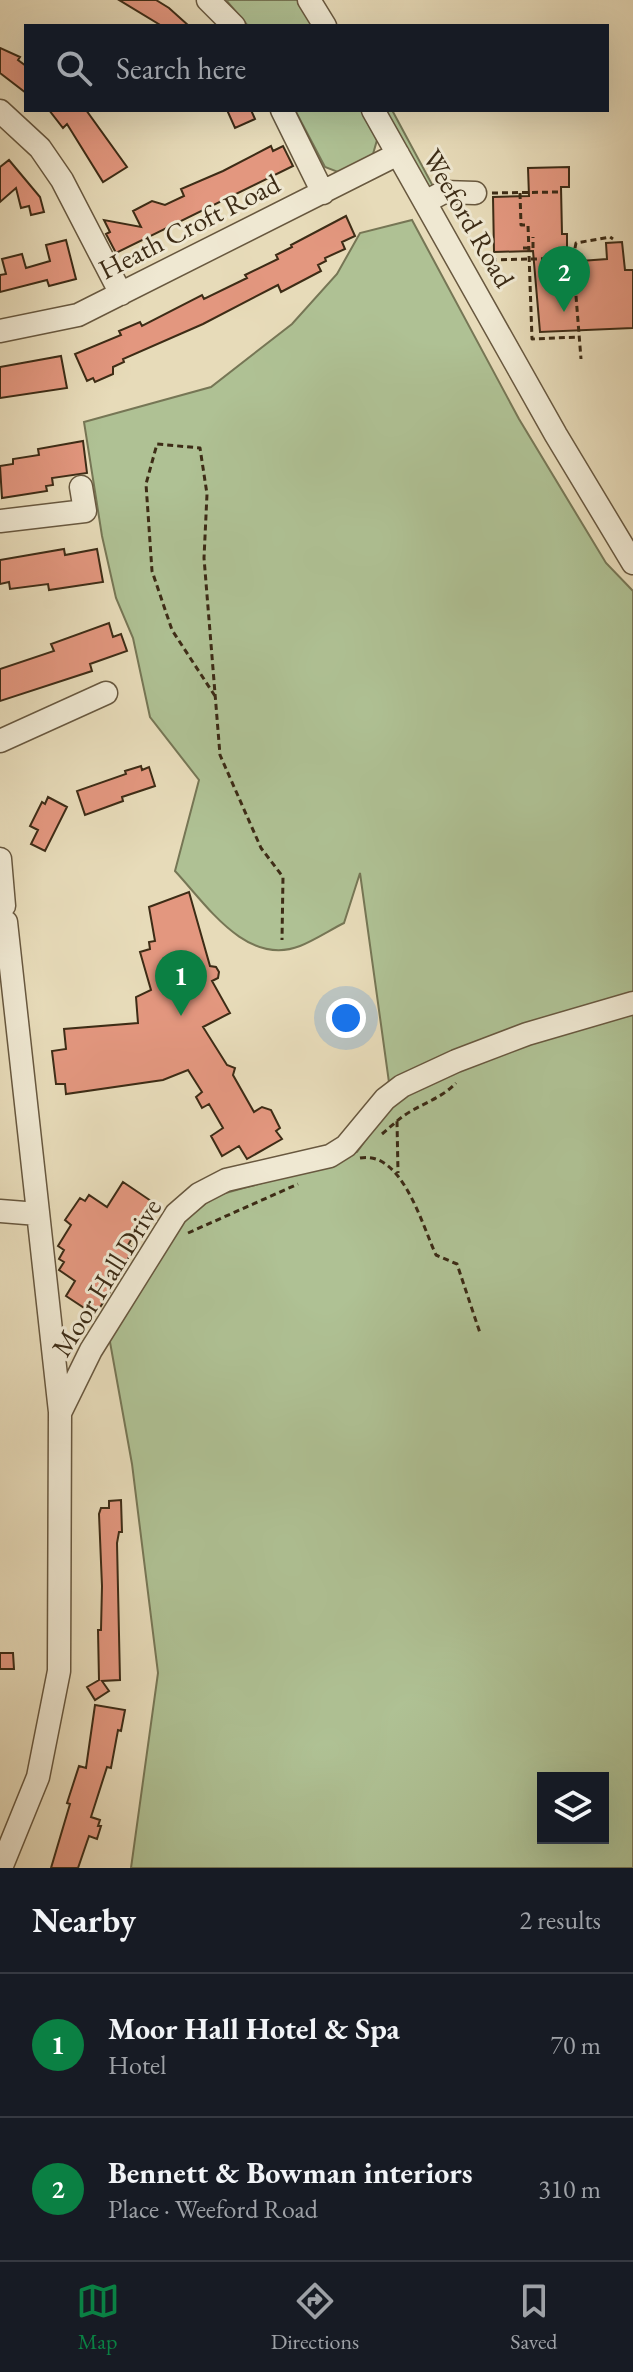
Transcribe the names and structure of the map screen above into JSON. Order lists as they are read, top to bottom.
{
  "streets": {
    "street": ["Weeford Road", "Heath Croft Road", "Moor Hall Drive"]
  },
  "crossings": [
    ["Weeford Road", "Heath Croft Road"]
  ],
  "page": {
    "search": "Search here",
    "pins": ["2", "1"],
    "heading": ["Nearby", "2 results"],
    "list": [
      {
        "mark": "1",
        "name": "Moor Hall Hotel & Spa",
        "note": "Hotel",
        "value": "70 m"
      },
      {
        "mark": "2",
        "name": "Bennett & Bowman interiors",
        "note": "Place · Weeford Road",
        "value": "310 m"
      }
    ],
    "nav": ["Map", "Directions", "Saved"]
  }
}
